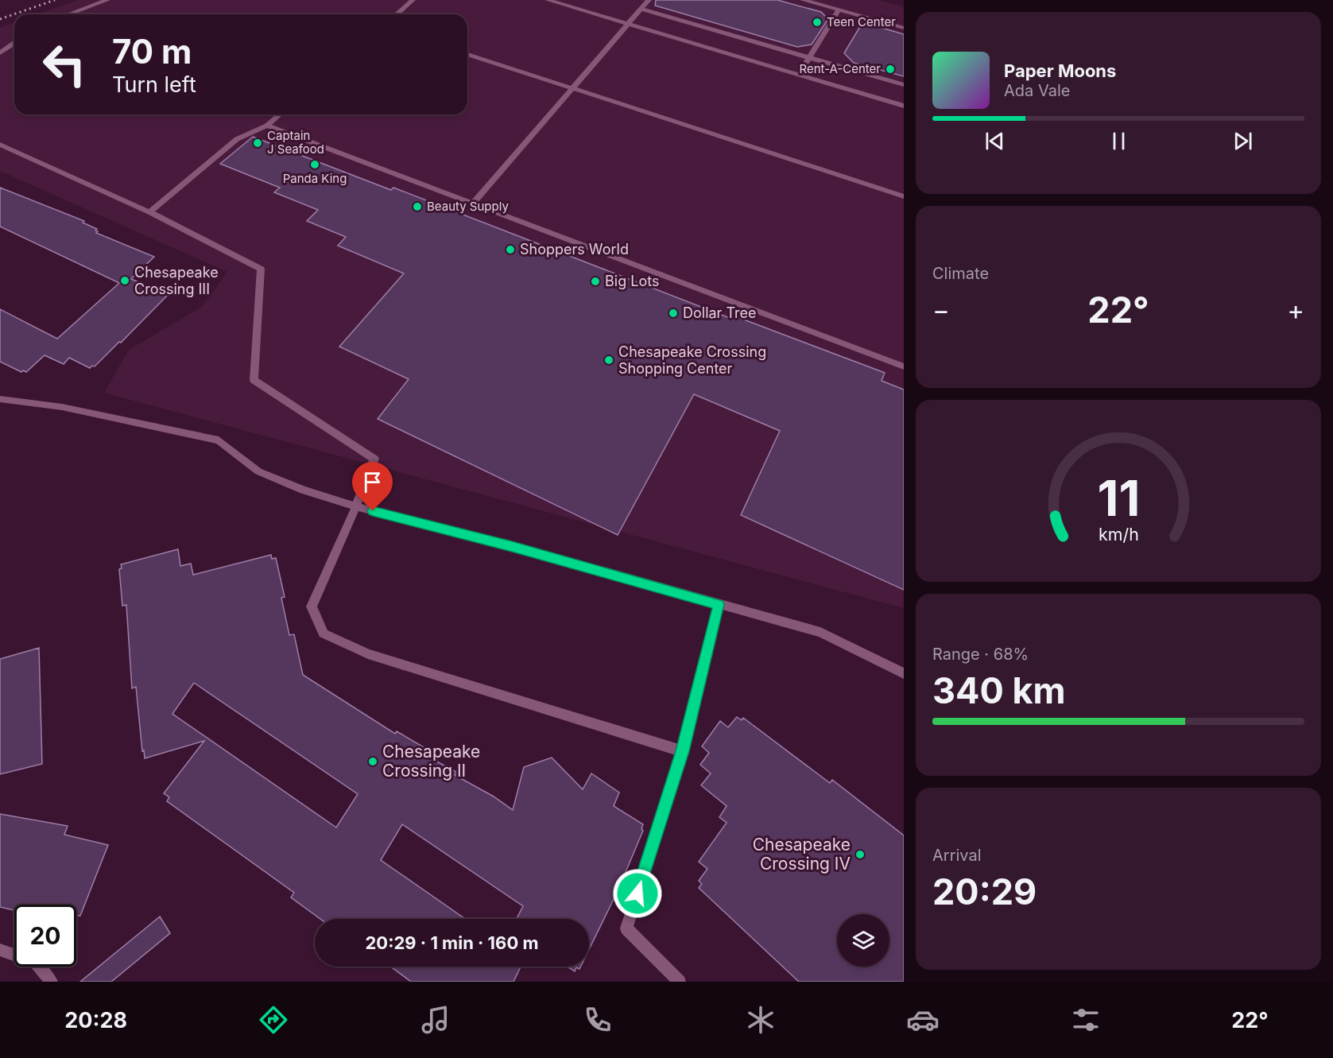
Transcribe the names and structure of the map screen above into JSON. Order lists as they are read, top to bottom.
{
  "places": [
    "Teen Center",
    "Rent-A-Center",
    "Captain J Seafood",
    "Panda King",
    "Beauty Supply",
    "Shoppers World",
    "Chesapeake Crossing III",
    "Big Lots",
    "Dollar Tree",
    "Chesapeake Crossing Shopping Center",
    "Chesapeake Crossing II",
    "Chesapeake Crossing IV"
  ],
  "page": {
    "turn": ["70 m", "Turn left"],
    "song": ["Paper Moons", "Ada Vale"],
    "tile": [
      "Climate",
      ["Range · 68%", "340 km"],
      ["Arrival", "20:29"]
    ],
    "heat": ["−", "22°", "+"],
    "limit": "20",
    "trip": "20:29 · 1 min · 160 m",
    "tabs": ["20:28", "22°"],
    "gauge": ["11", "km/h"]
  }
}
